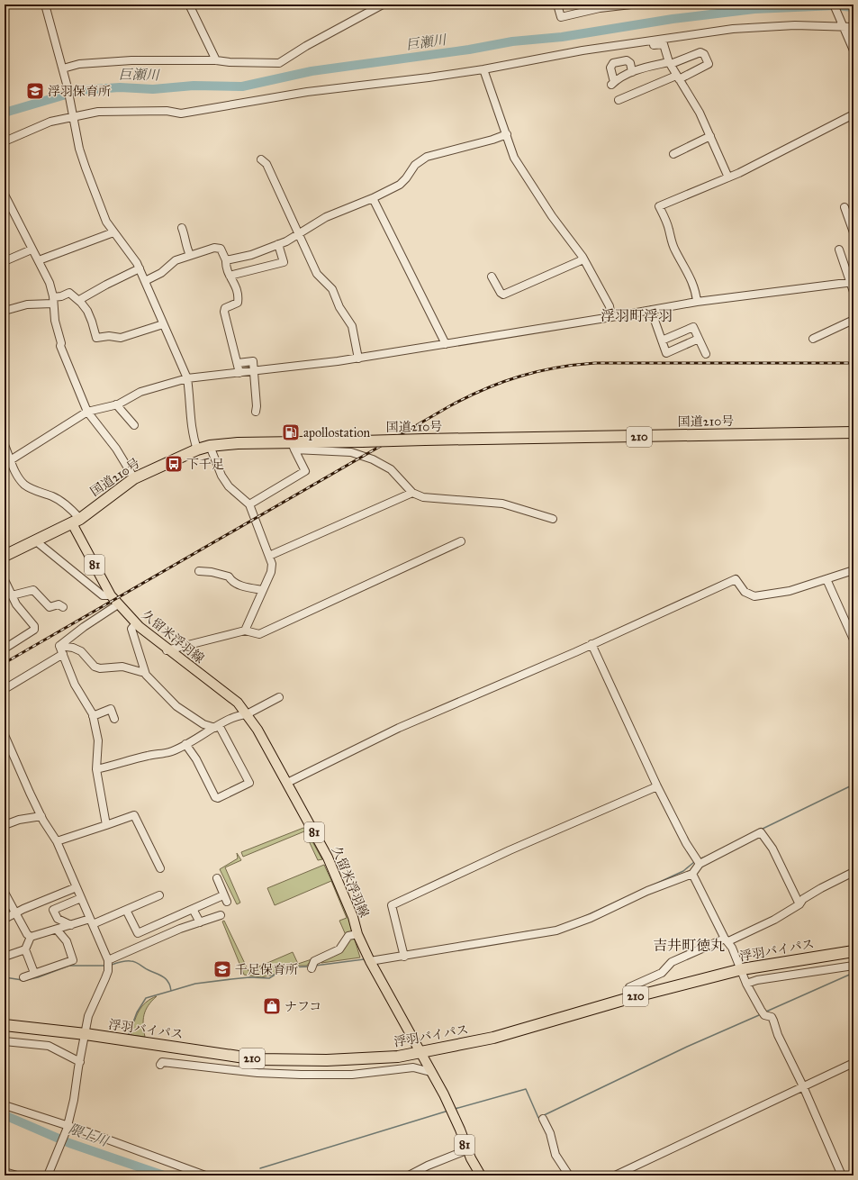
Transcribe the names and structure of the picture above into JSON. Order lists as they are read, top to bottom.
{
  "streets": {
    "highway": ["国道210号", "210", "浮羽バイパス"],
    "main road": ["81", "久留米浮羽線"]
  },
  "crossings": [
    ["国道210号", "81"],
    ["81", "久留米浮羽線"],
    ["久留米浮羽線", "浮羽バイパス"]
  ],
  "districts": ["浮羽町浮羽", "吉井町徳丸"],
  "water": ["巨瀬川", "隈上川"],
  "places": {
    "school or university": ["浮羽保育所", "千足保育所"],
    "fuel station": ["apollostation"],
    "bus stop": ["下千足"],
    "shop": ["ナフコ"]
  }
}
